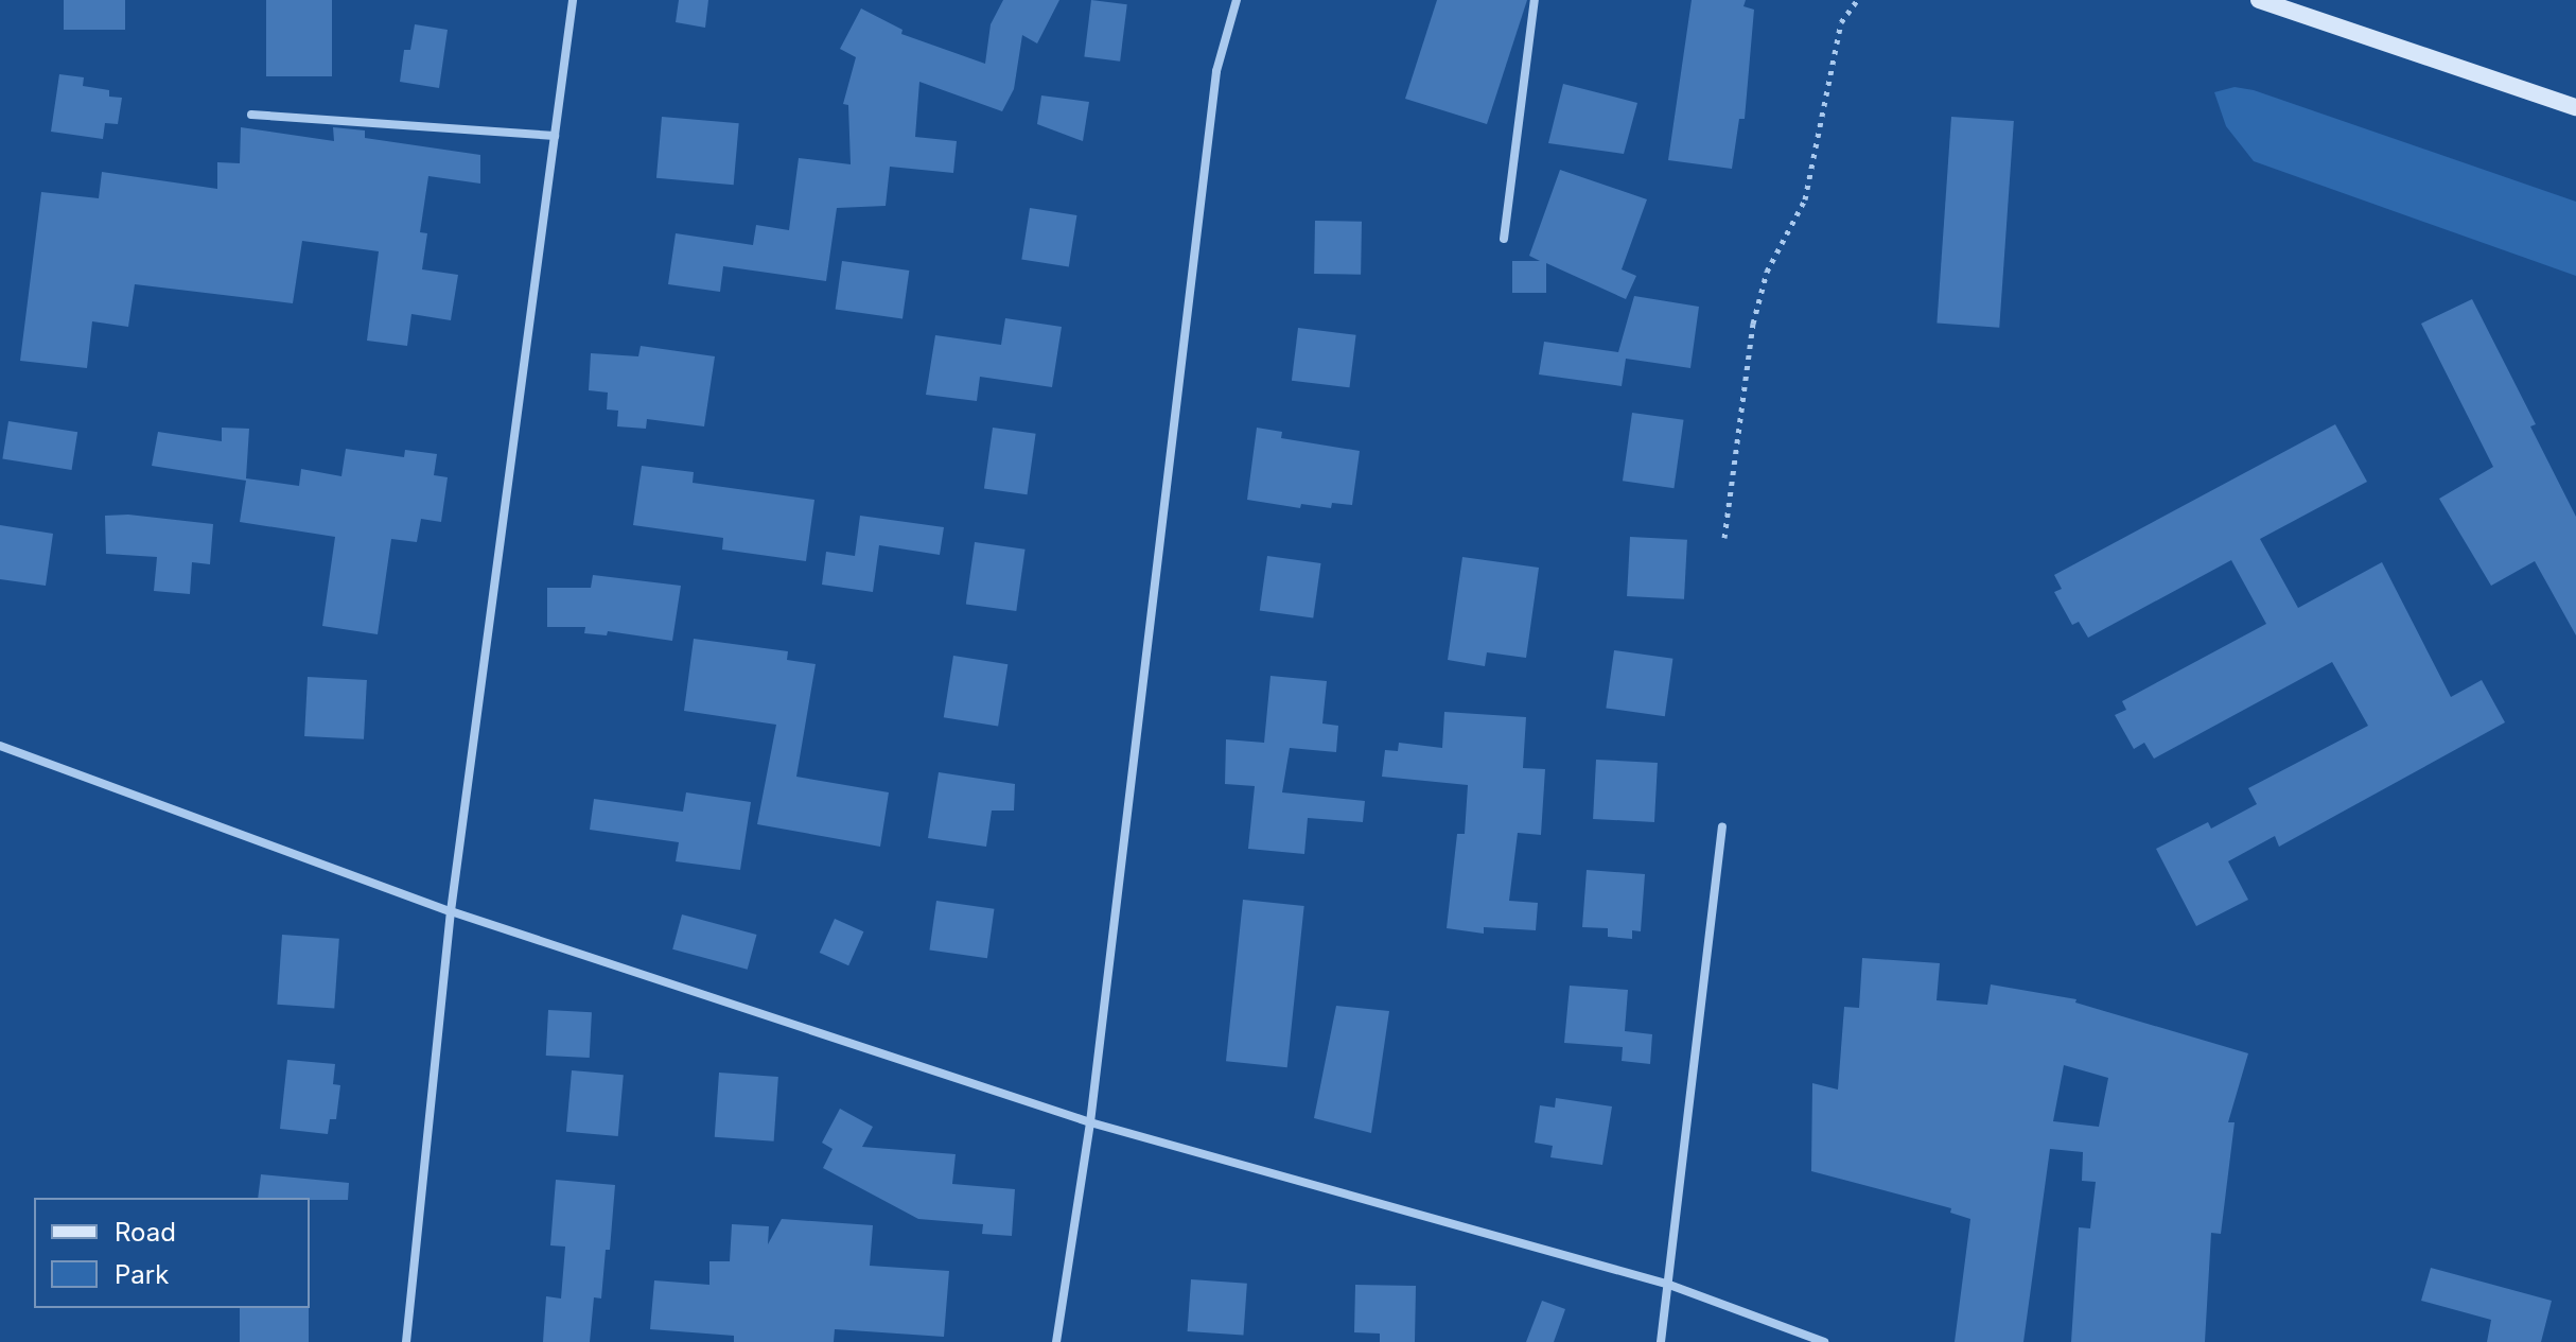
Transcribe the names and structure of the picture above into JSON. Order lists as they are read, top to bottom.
{
  "legend": ["Road", "Park"]
}
